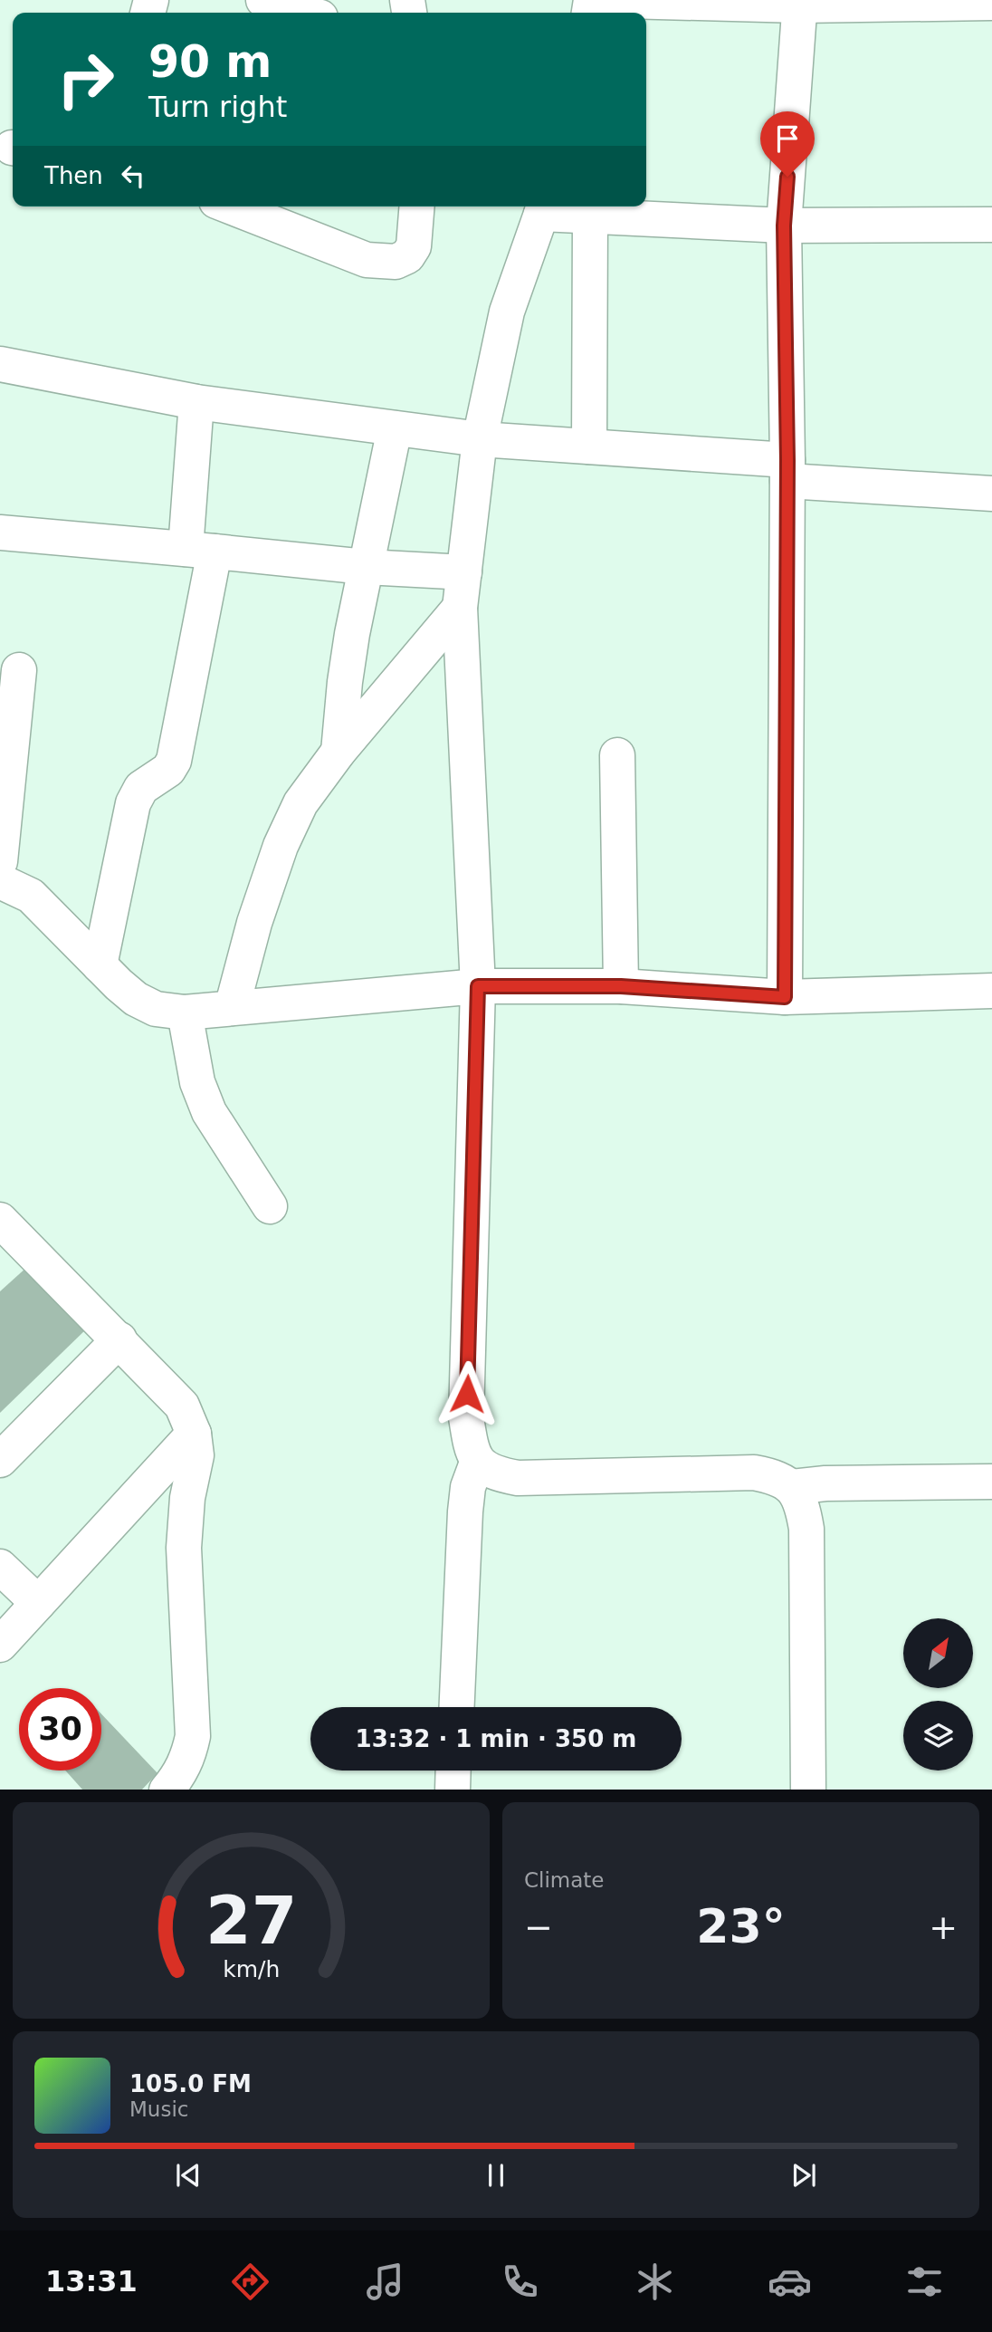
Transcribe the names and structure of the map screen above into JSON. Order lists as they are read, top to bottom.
{
  "north": "top right",
  "page": {
    "turn": ["90 m", "Turn right"],
    "then": "Then",
    "limit": "30",
    "trip": "13:32 · 1 min · 350 m",
    "tile": "Climate",
    "heat": ["−", "23°", "+"],
    "song": ["105.0 FM", "Music"],
    "tabs": "13:31",
    "gauge": ["27", "km/h"]
  }
}
